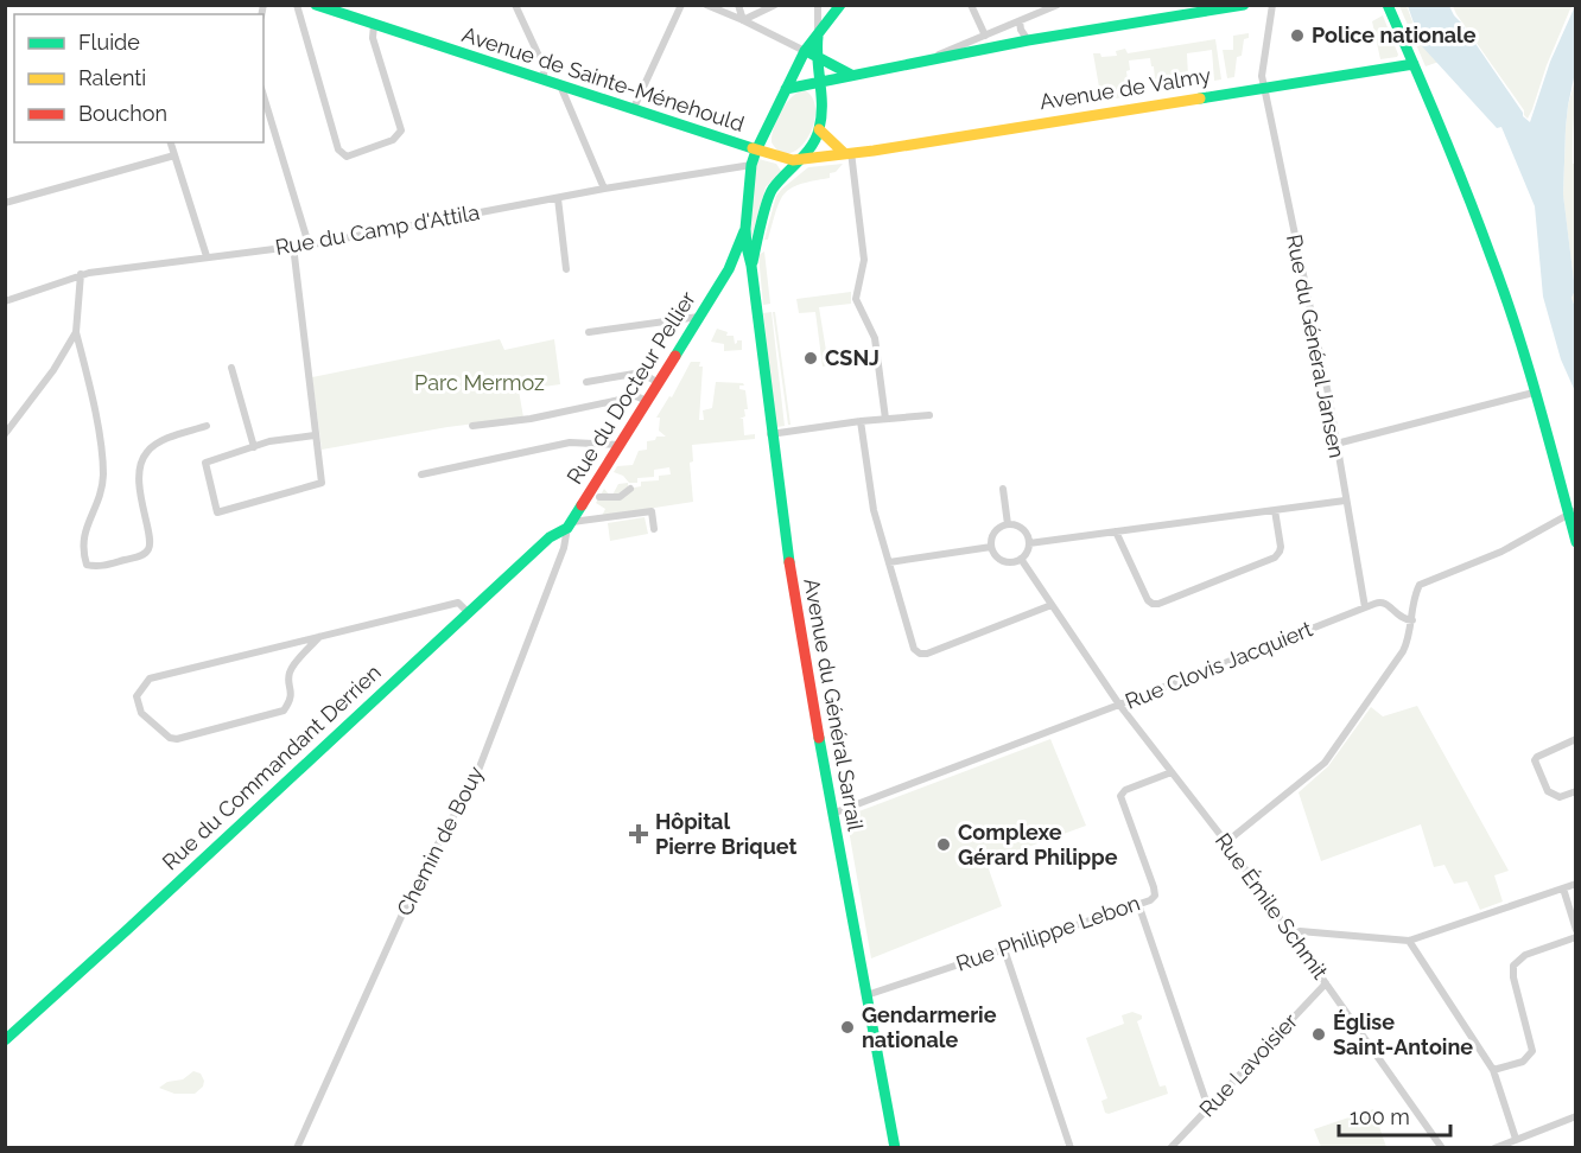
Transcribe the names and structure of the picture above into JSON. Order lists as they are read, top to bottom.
{
  "streets": {
    "main road": [
      "Avenue de Sainte-Ménehould",
      "Avenue de Valmy",
      "Rue du Docteur Pellier",
      "Avenue du Général Sarrail",
      "Rue du Commandant Derrien"
    ],
    "street": [
      "Rue du Camp d'Attila",
      "Rue du Général Jansen",
      "Rue Clovis Jacquiert",
      "Chemin de Bouy",
      "Rue Émile Schmit",
      "Rue Philippe Lebon",
      "Rue Lavoisier"
    ]
  },
  "crossings": [
    ["Avenue de Sainte-Ménehould", "Avenue de Valmy"],
    ["Avenue de Valmy", "Rue du Général Jansen"],
    ["Rue du Général Jansen", "Rue Clovis Jacquiert"],
    ["Rue du Docteur Pellier", "Avenue du Général Sarrail"],
    ["Rue du Docteur Pellier", "Rue du Commandant Derrien"],
    ["Rue du Docteur Pellier", "Chemin de Bouy"],
    ["Rue Clovis Jacquiert", "Avenue du Général Sarrail"],
    ["Rue Clovis Jacquiert", "Rue Émile Schmit"],
    ["Avenue du Général Sarrail", "Rue Philippe Lebon"],
    ["Rue du Commandant Derrien", "Chemin de Bouy"],
    ["Rue Émile Schmit", "Rue Philippe Lebon"],
    ["Rue Émile Schmit", "Rue Lavoisier"]
  ],
  "parks": ["Parc Mermoz"],
  "places": {
    "other": [
      "Police nationale",
      "CSNJ",
      "Complexe Gérard Philippe",
      "Gendarmerie nationale",
      "Église Saint-Antoine"
    ],
    "health": ["Hôpital Pierre Briquet"]
  },
  "legend": ["Fluide", "Ralenti", "Bouchon"],
  "scale_bar": "100 m"
}
